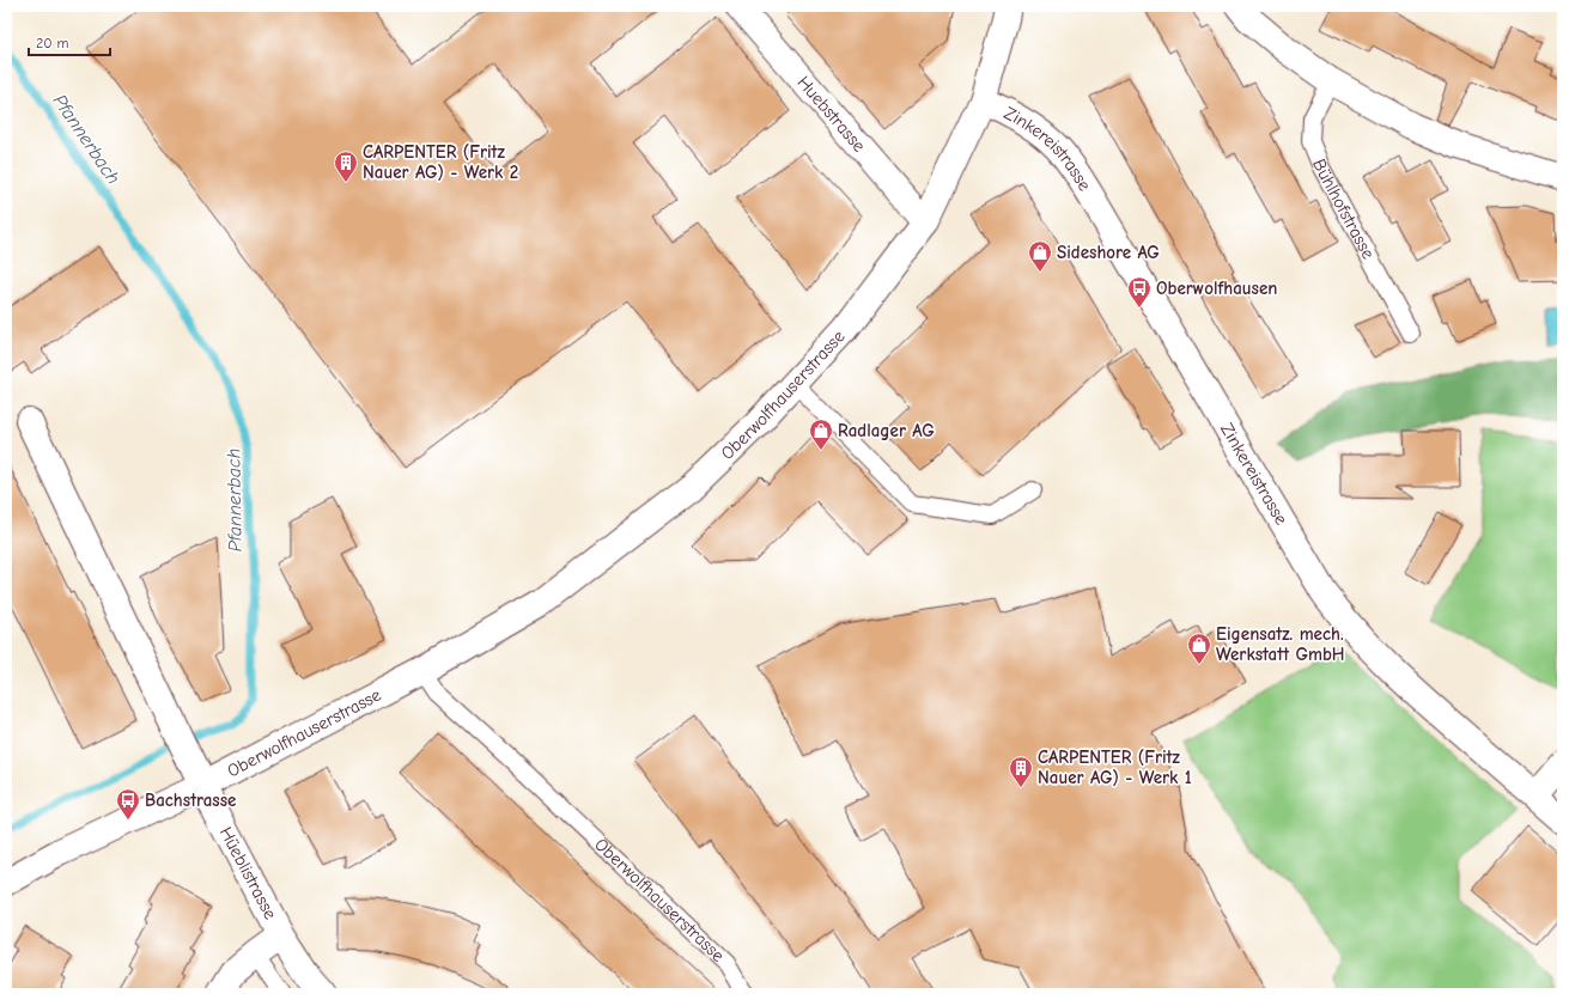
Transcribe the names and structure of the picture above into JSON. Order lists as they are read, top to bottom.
{
  "streets": {
    "street": [
      "Huebstrasse",
      "Zinkereistrasse",
      "Oberwolfhauserstrasse",
      "Hüeblistrasse"
    ],
    "lane": ["Bühlhofstrasse"]
  },
  "crossings": [
    ["Huebstrasse", "Oberwolfhauserstrasse"],
    ["Zinkereistrasse", "Oberwolfhauserstrasse"],
    ["Oberwolfhauserstrasse", "Hüeblistrasse"]
  ],
  "water": ["Pfannerbach"],
  "places": {
    "building": ["CARPENTER (Fritz Nauer AG) - Werk 2", "CARPENTER (Fritz Nauer AG) - Werk 1"],
    "shop": ["Sideshore AG", "Radlager AG", "Eigensatz. mech. Werkstatt GmbH"],
    "bus stop": ["Oberwolfhausen", "Bachstrasse"]
  },
  "scale_bar": "20 m"
}
